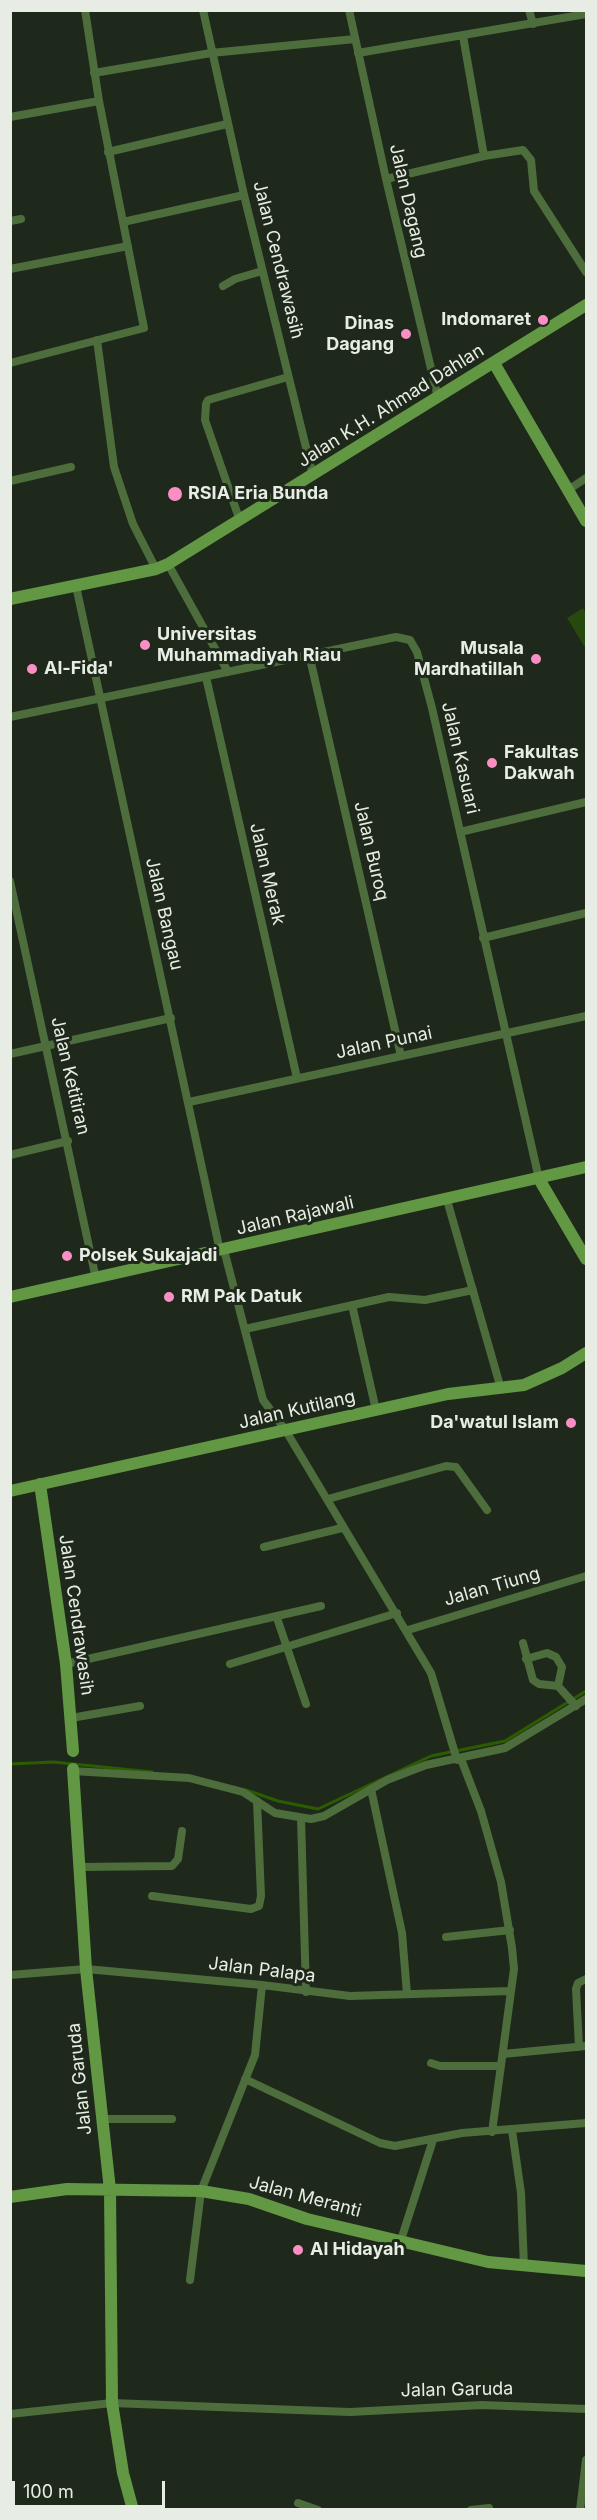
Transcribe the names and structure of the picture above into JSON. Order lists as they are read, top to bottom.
{
  "streets": {
    "street": [
      "Jalan Dagang",
      "Jalan Cendrawasih",
      "Jalan K.H. Ahmad Dahlan",
      "Jalan Kasuari",
      "Jalan Buroq",
      "Jalan Merak",
      "Jalan Bangau",
      "Jalan Punai",
      "Jalan Ketitiran",
      "Jalan Rajawali",
      "Jalan Kutilang",
      "Jalan Tiung",
      "Jalan Palapa",
      "Jalan Garuda",
      "Jalan Meranti"
    ]
  },
  "crossings": [
    ["Jalan Dagang", "Jalan K.H. Ahmad Dahlan"],
    ["Jalan Cendrawasih", "Jalan K.H. Ahmad Dahlan"],
    ["Jalan Cendrawasih", "Jalan Kutilang"],
    ["Jalan Cendrawasih", "Jalan Garuda"],
    ["Jalan K.H. Ahmad Dahlan", "Jalan Bangau"],
    ["Jalan Kasuari", "Jalan Buroq"],
    ["Jalan Kasuari", "Jalan Merak"],
    ["Jalan Kasuari", "Jalan Bangau"],
    ["Jalan Kasuari", "Jalan Punai"],
    ["Jalan Kasuari", "Jalan Rajawali"],
    ["Jalan Buroq", "Jalan Punai"],
    ["Jalan Merak", "Jalan Punai"],
    ["Jalan Bangau", "Jalan Punai"],
    ["Jalan Bangau", "Jalan Rajawali"],
    ["Jalan Bangau", "Jalan Kutilang"],
    ["Jalan Bangau", "Jalan Tiung"],
    ["Jalan Bangau", "Jalan Palapa"],
    ["Jalan Ketitiran", "Jalan Rajawali"],
    ["Jalan Palapa", "Jalan Garuda"],
    ["Jalan Garuda", "Jalan Meranti"]
  ],
  "places": [
    "Indomaret",
    "Dinas Dagang",
    "RSIA Eria Bunda",
    "Universitas Muhammadiyah Riau",
    "Musala Mardhatillah",
    "Al-Fida'",
    "Fakultas Dakwah",
    "Polsek Sukajadi",
    "RM Pak Datuk",
    "Da'watul Islam",
    "Al Hidayah"
  ],
  "scale_bar": "100 m"
}
